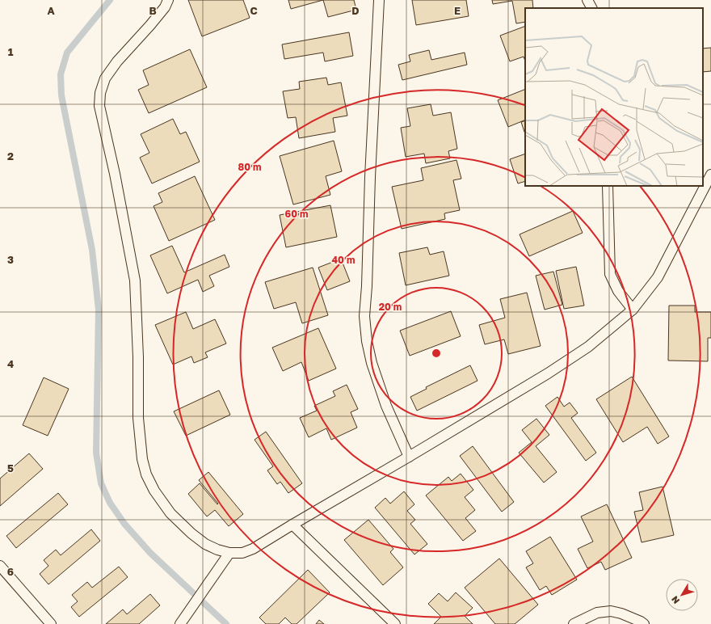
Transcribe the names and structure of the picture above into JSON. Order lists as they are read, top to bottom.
{
  "north": "bottom left",
  "grid": {
    "columns": [
      "A",
      "B",
      "C",
      "D",
      "E"
    ],
    "rows": [
      "1",
      "2",
      "3",
      "4",
      "5",
      "6"
    ]
  },
  "rings": [
    "80 m",
    "60 m",
    "40 m",
    "20 m"
  ]
}
